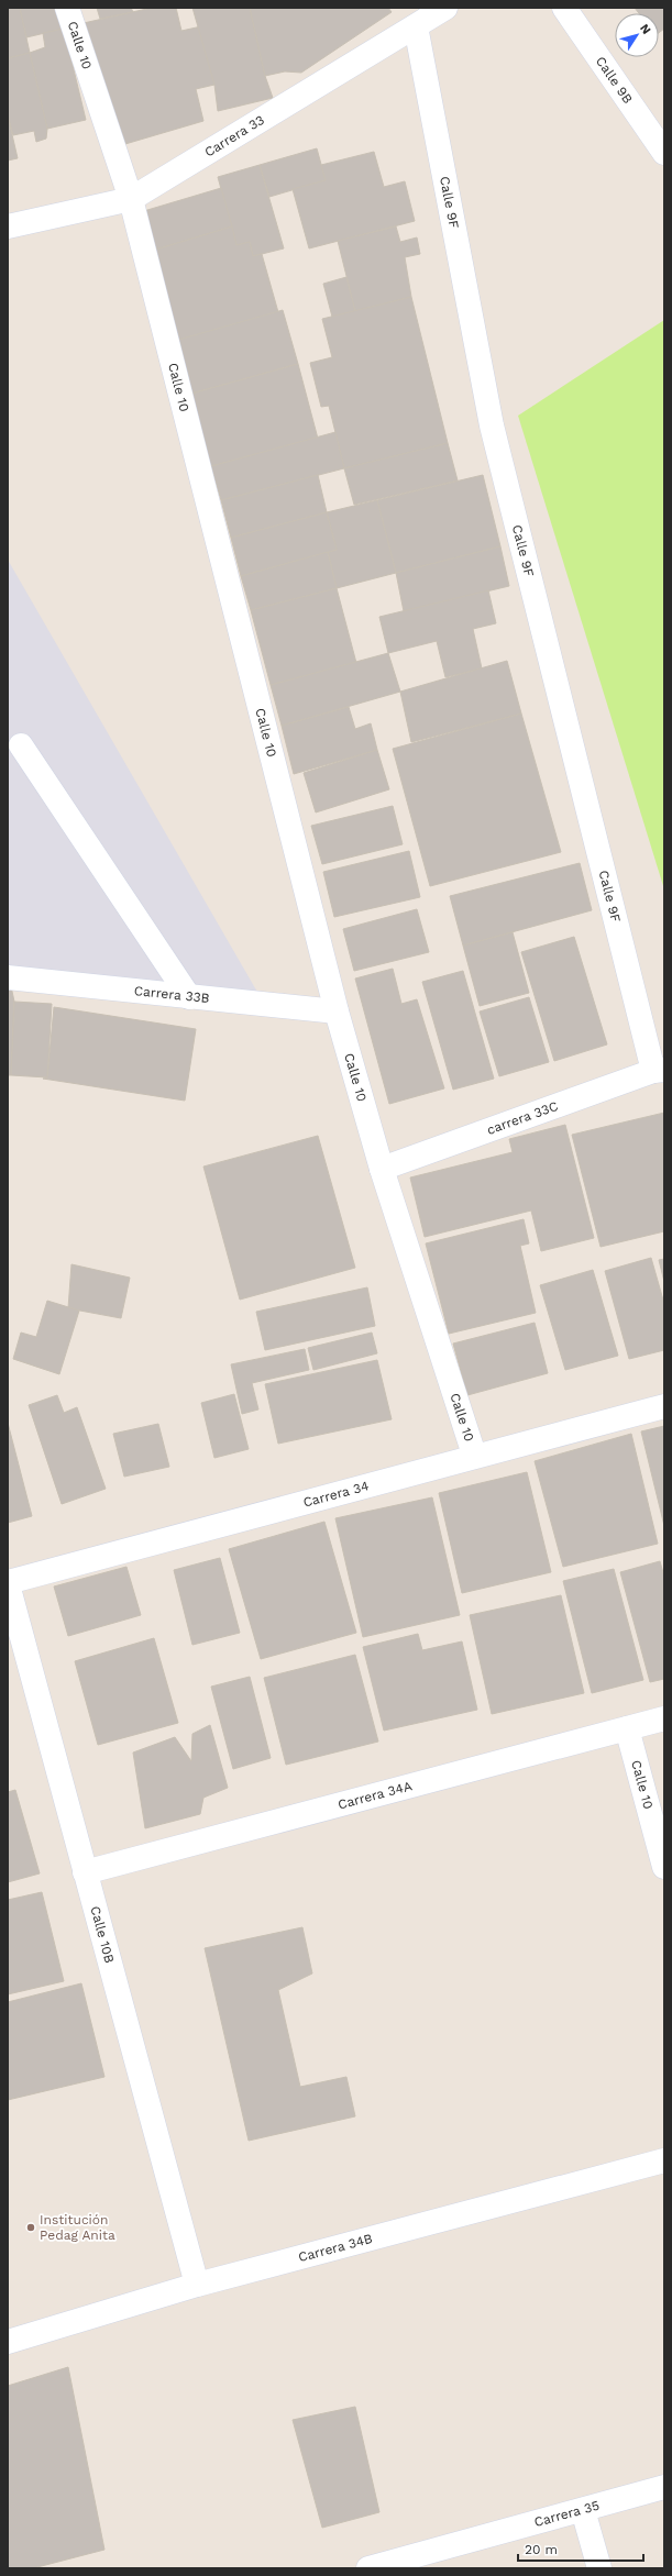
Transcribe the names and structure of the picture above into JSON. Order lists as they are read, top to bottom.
{
  "streets": {
    "street": [
      "Calle 10",
      "Calle 9B",
      "Carrera 33",
      "Calle 9F",
      "Carrera 33B",
      "carrera 33C",
      "Carrera 34",
      "Carrera 34A",
      "Calle 10B",
      "Carrera 34B",
      "Carrera 35"
    ]
  },
  "crossings": [
    ["Calle 10", "Carrera 33"],
    ["Calle 10", "Carrera 33B"],
    ["Calle 10", "carrera 33C"],
    ["Calle 10", "Carrera 34"],
    ["Calle 10", "Carrera 34A"],
    ["Carrera 33", "Calle 9F"],
    ["Calle 9F", "carrera 33C"],
    ["Carrera 34", "Calle 10B"],
    ["Carrera 34A", "Calle 10B"],
    ["Calle 10B", "Carrera 34B"]
  ],
  "places": ["Institución Pedag Anita"],
  "scale_bar": "20 m",
  "north": "top right"
}
